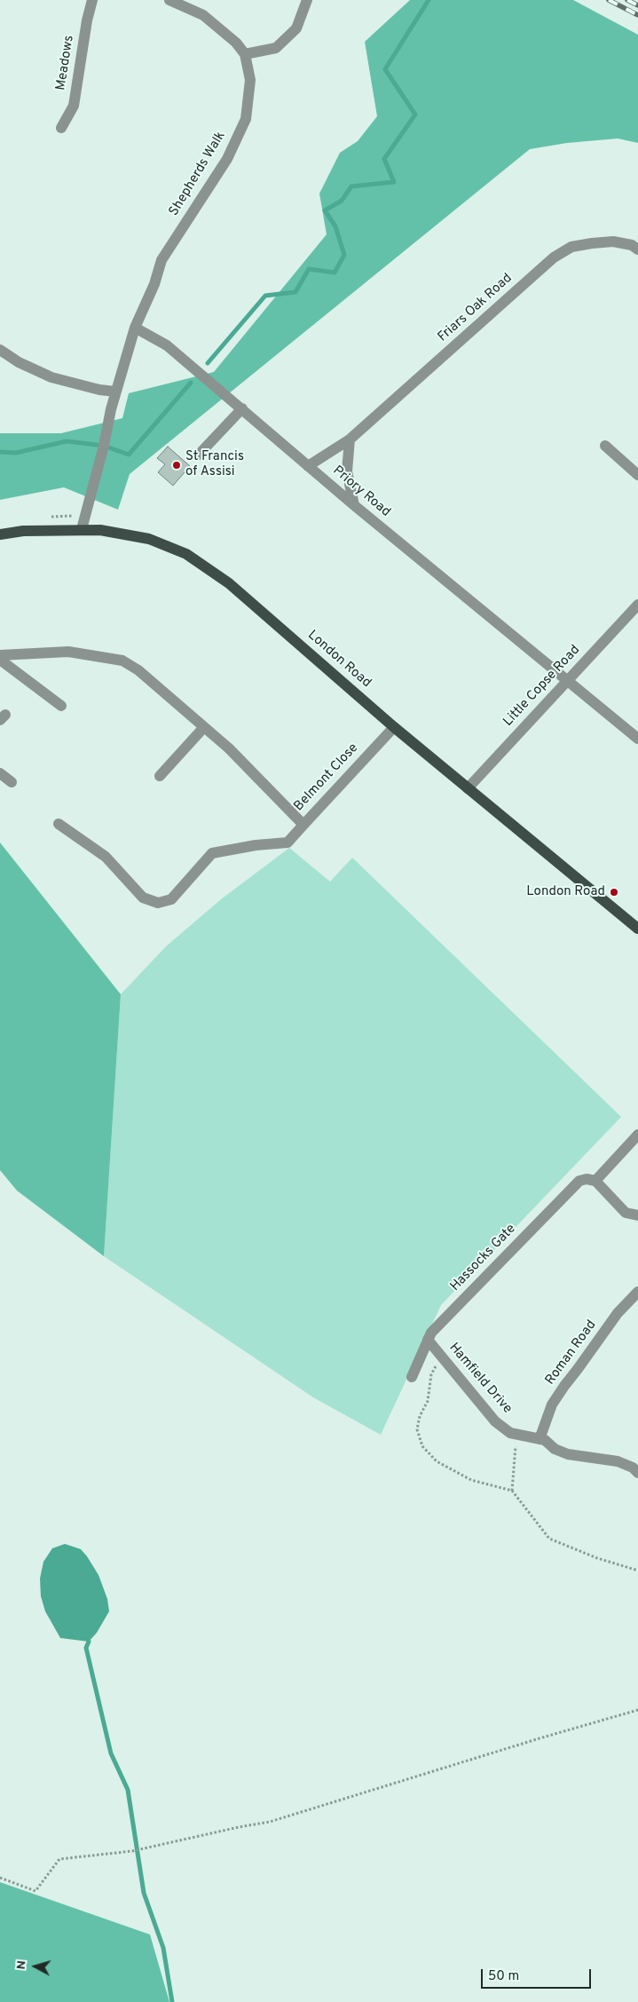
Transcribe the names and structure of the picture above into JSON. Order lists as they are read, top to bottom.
{
  "streets": {
    "main road": ["London Road"],
    "street": [
      "Meadows",
      "Shepherds Walk",
      "Friars Oak Road",
      "Priory Road",
      "Little Copse Road",
      "Belmont Close",
      "Hassocks Gate",
      "Roman Road",
      "Hamfield Drive"
    ]
  },
  "crossings": [
    ["Shepherds Walk", "Priory Road"],
    ["Shepherds Walk", "London Road"],
    ["Friars Oak Road", "Priory Road"],
    ["Priory Road", "Little Copse Road"],
    ["London Road", "Little Copse Road"],
    ["London Road", "Belmont Close"],
    ["Hassocks Gate", "Hamfield Drive"],
    ["Roman Road", "Hamfield Drive"]
  ],
  "places": ["St Francis of Assisi", "London Road"],
  "scale_bar": "50 m",
  "north": "left"
}
